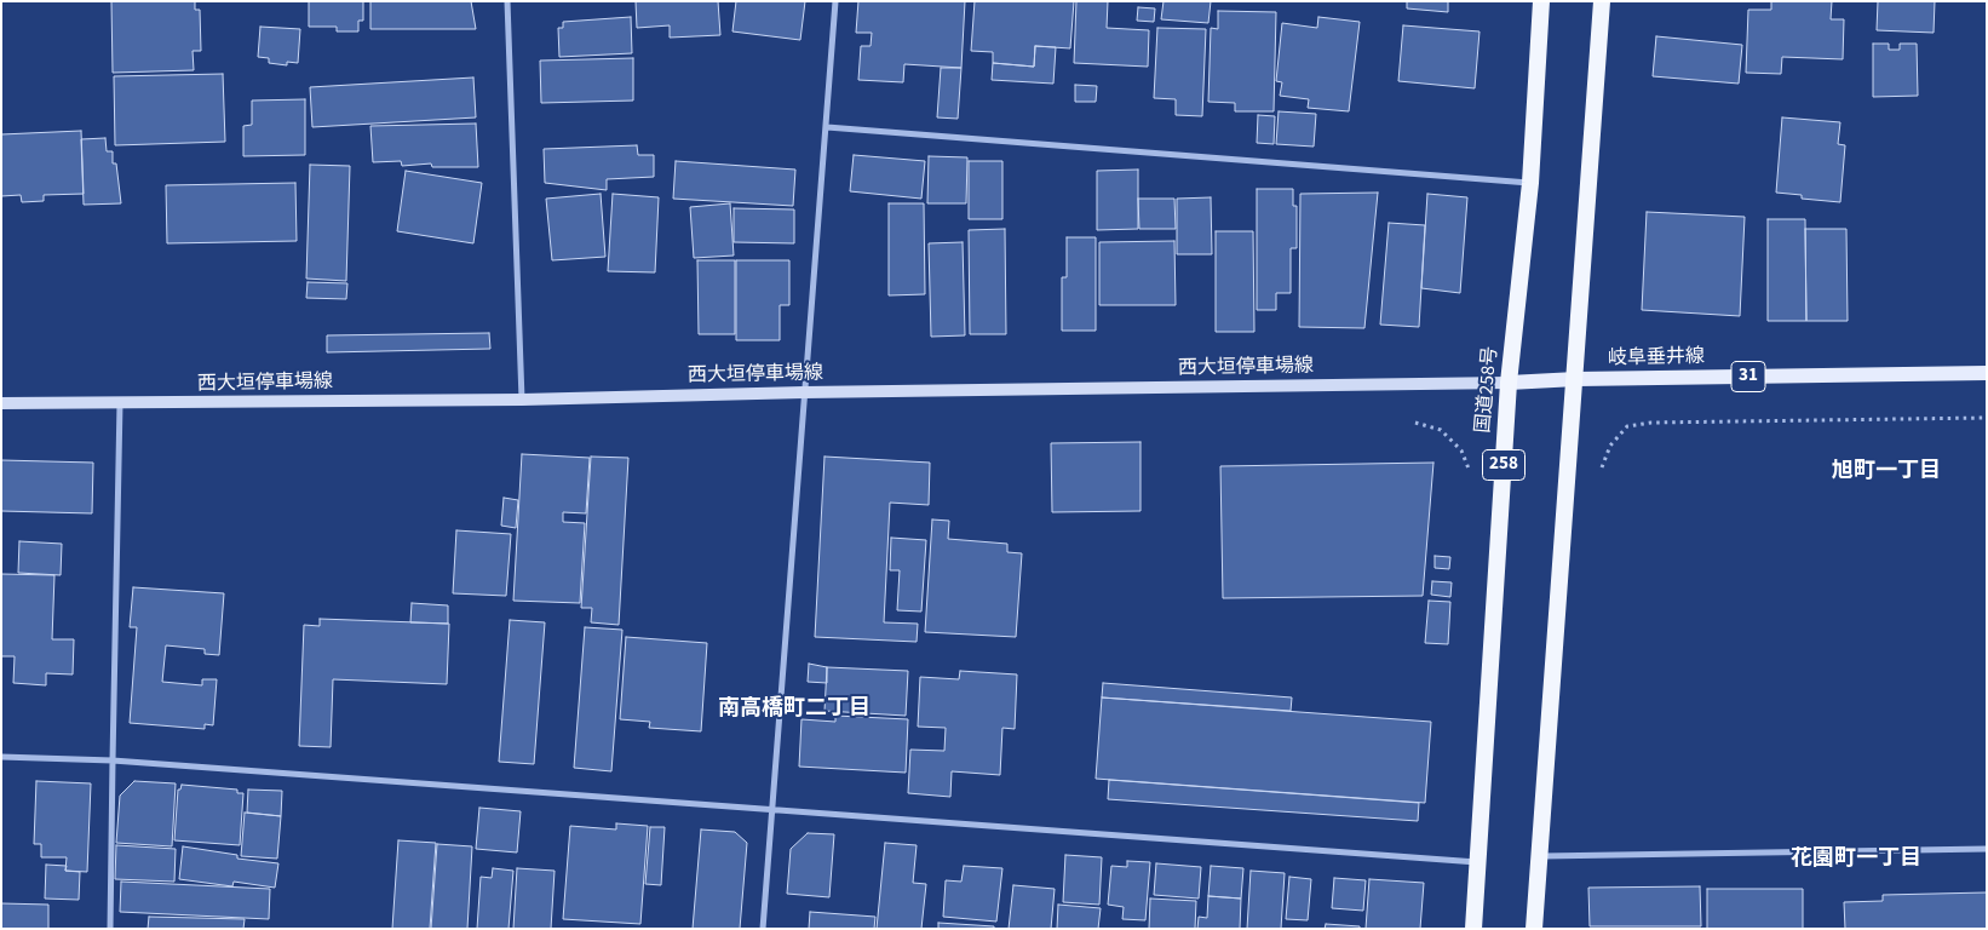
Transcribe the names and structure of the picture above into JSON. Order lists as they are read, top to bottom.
{
  "streets": {
    "highway": ["国道258号", "258"],
    "main road": ["岐阜垂井線", "西大垣停車場線", "31"]
  },
  "crossings": [
    ["岐阜垂井線", "西大垣停車場線"],
    ["岐阜垂井線", "国道258号"],
    ["西大垣停車場線", "国道258号"]
  ],
  "districts": ["旭町一丁目", "南高橋町二丁目", "花園町一丁目"]
}
